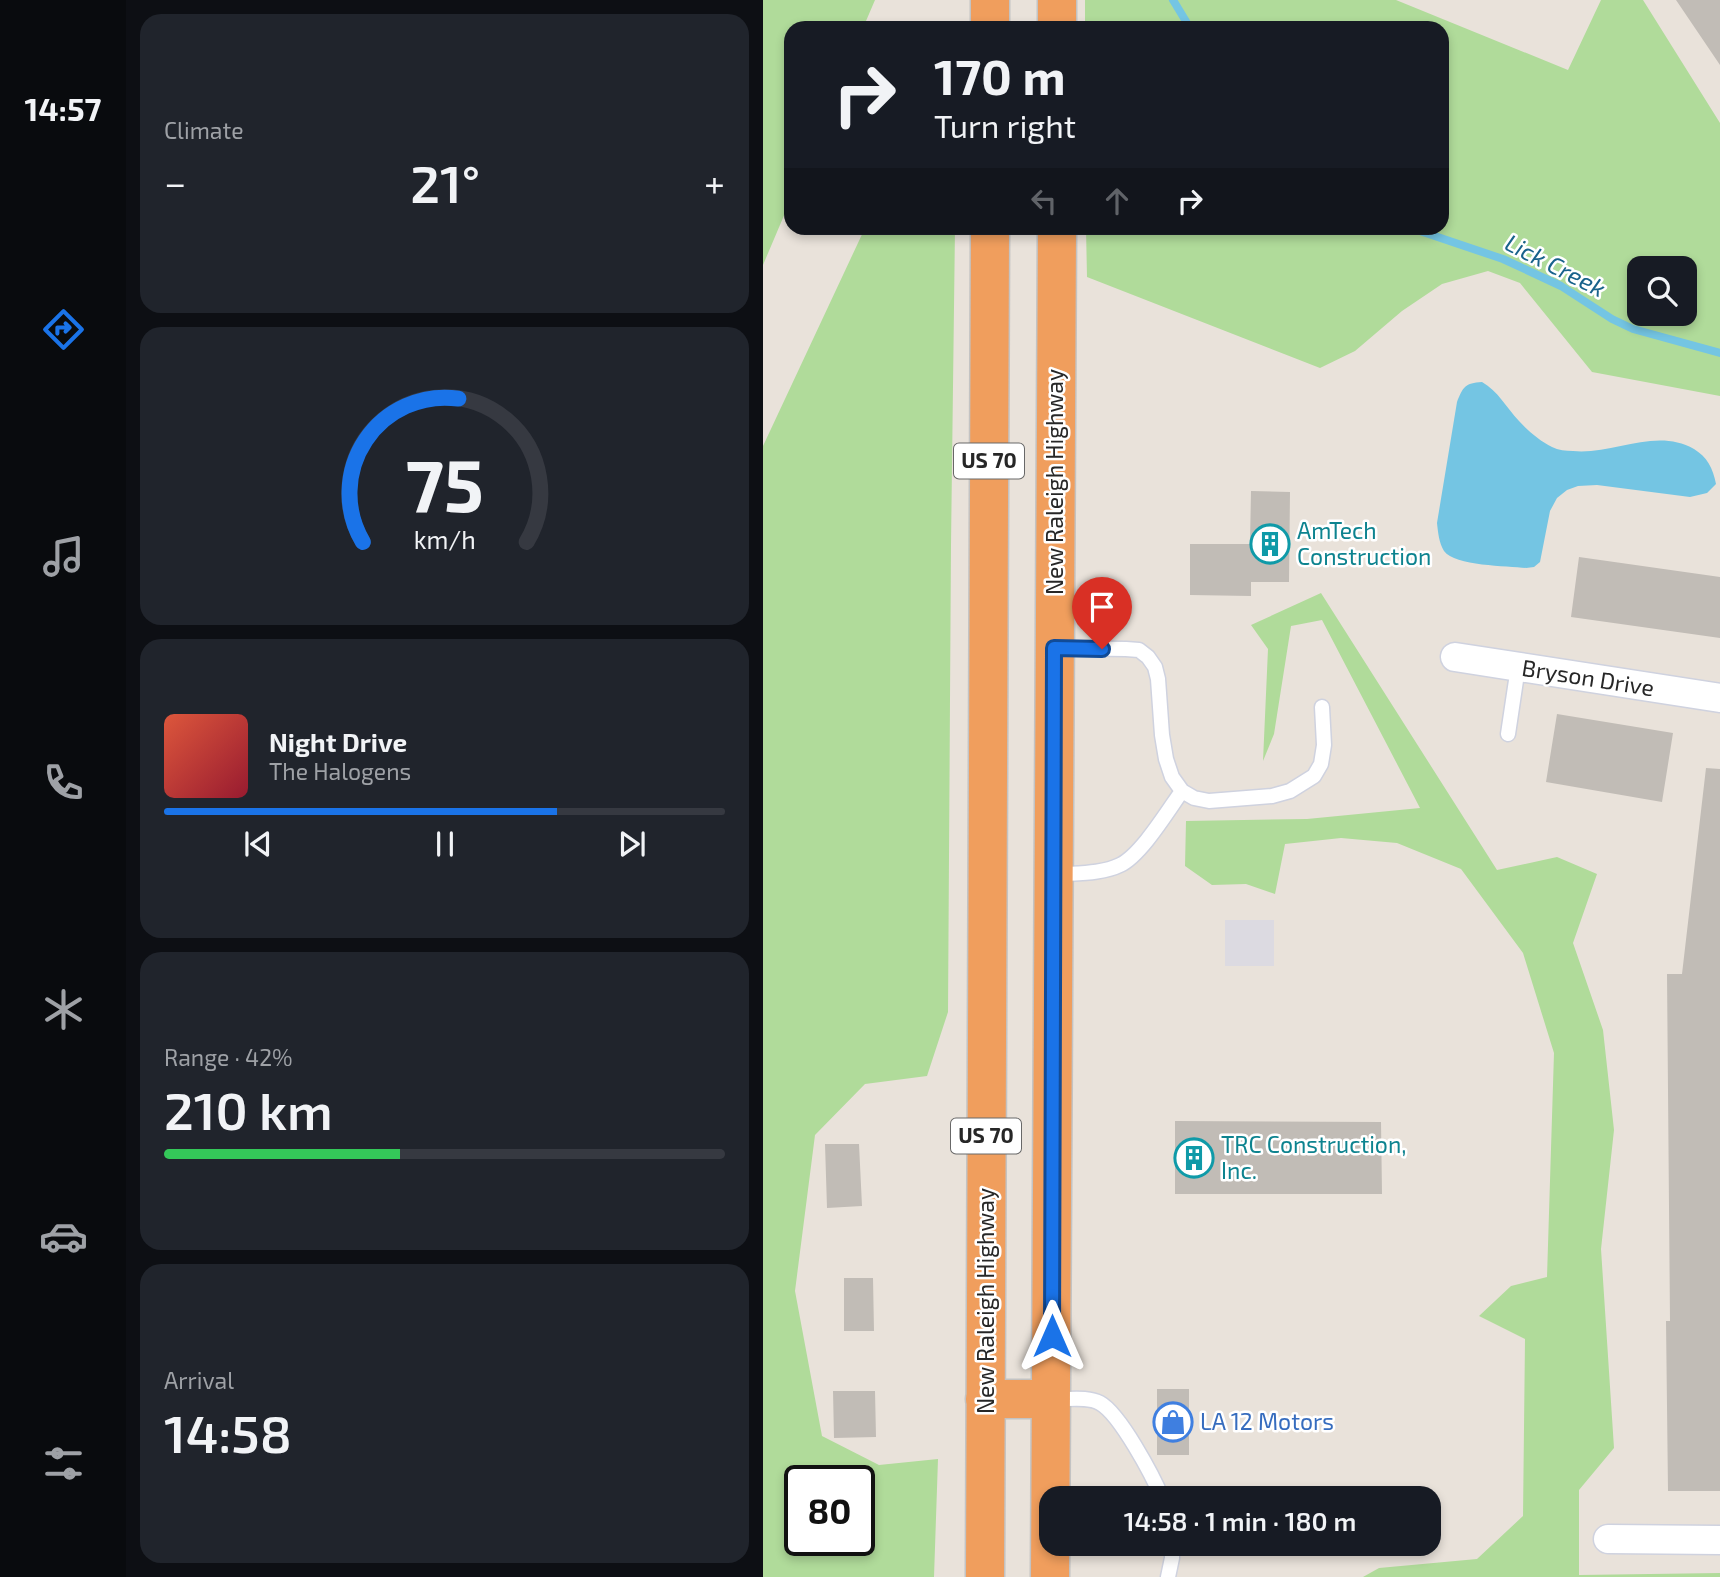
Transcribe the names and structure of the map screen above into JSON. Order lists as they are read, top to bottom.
{
  "streets": {
    "highway": ["US 70", "New Raleigh Highway"],
    "street": ["Bryson Drive"]
  },
  "water": ["Lick Creek"],
  "places": {
    "building": ["AmTech Construction", "TRC Construction, Inc."],
    "shop": ["LA 12 Motors"]
  },
  "page": {
    "tabs": "14:57",
    "tile": [
      "Climate",
      ["Range · 42%", "210 km"],
      ["Arrival", "14:58"]
    ],
    "turn": ["170 m", "Turn right"],
    "heat": ["−", "21°", "+"],
    "song": ["Night Drive", "The Halogens"],
    "limit": "80",
    "trip": "14:58 · 1 min · 180 m",
    "gauge": ["75", "km/h"]
  }
}
